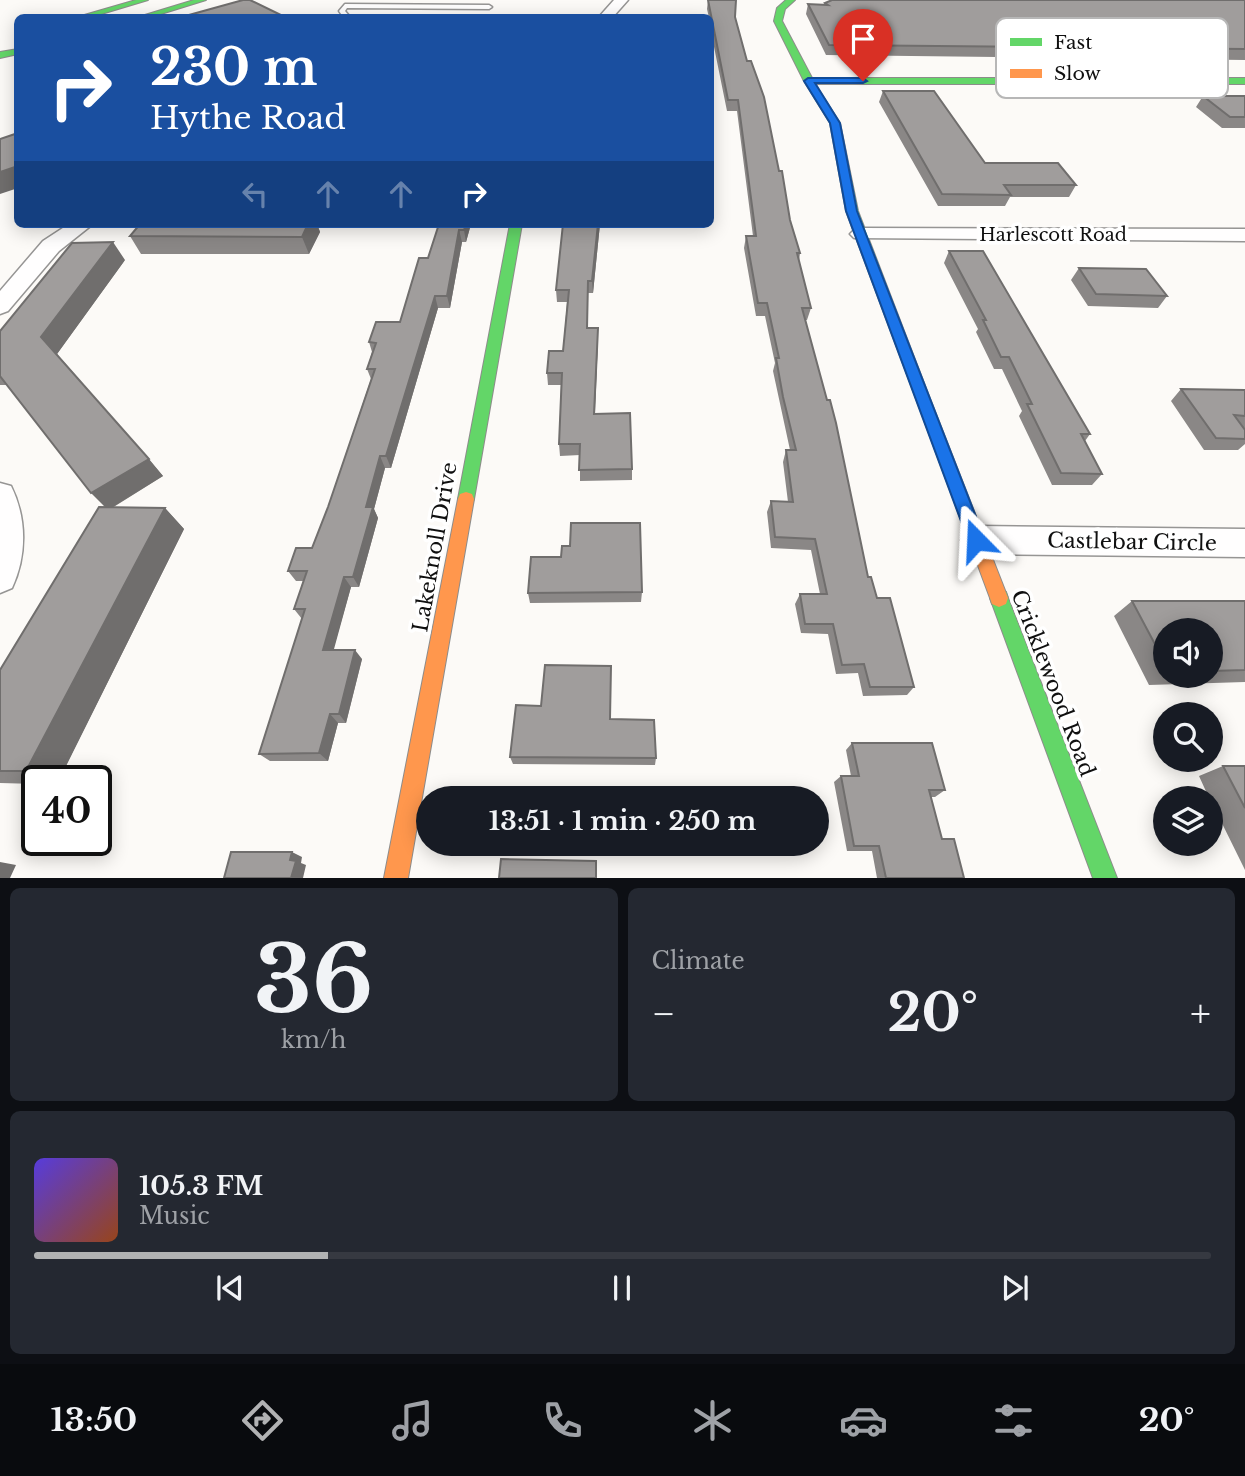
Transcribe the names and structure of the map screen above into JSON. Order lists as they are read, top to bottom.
{
  "streets": {
    "street": [
      "Harlescott Road",
      "Castlebar Circle",
      "Lakeknoll Drive",
      "Cricklewood Road"
    ]
  },
  "crossings": [
    ["Harlescott Road", "Cricklewood Road"],
    ["Castlebar Circle", "Cricklewood Road"]
  ],
  "legend": ["Fast", "Slow"],
  "page": {
    "turn": ["230 m", "Hythe Road"],
    "limit": "40",
    "trip": "13:51 · 1 min · 250 m",
    "tile": [
      ["36", "km/h"],
      "Climate"
    ],
    "heat": ["−", "20°", "+"],
    "song": ["105.3 FM", "Music"],
    "tabs": ["13:50", "20°"]
  }
}
